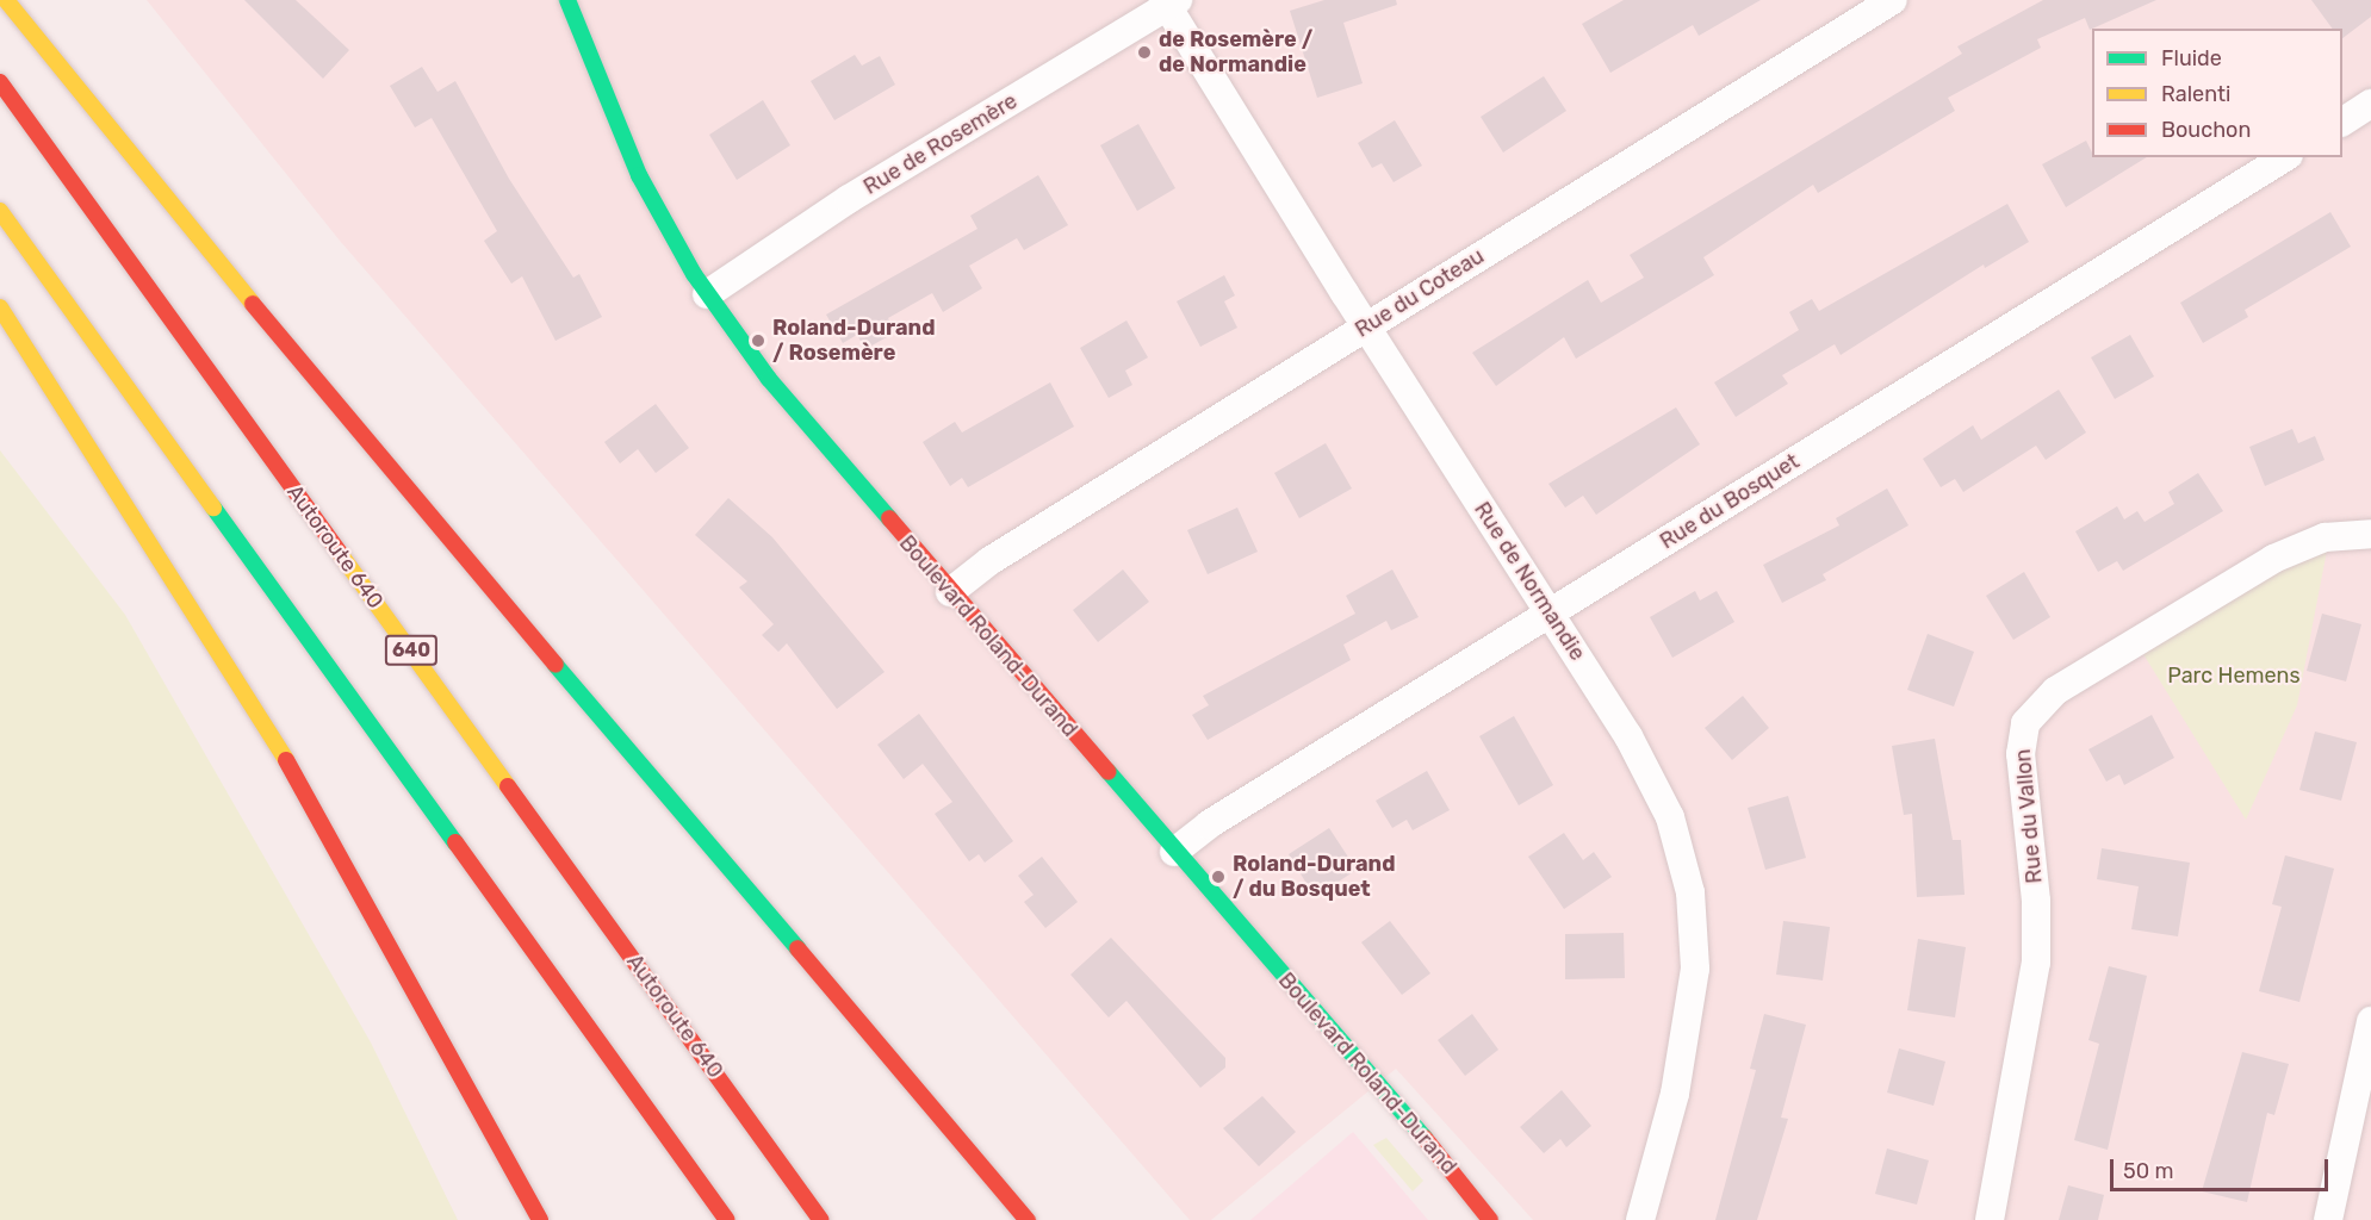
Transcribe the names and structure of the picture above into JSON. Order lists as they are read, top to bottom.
{
  "streets": {
    "main road": ["Autoroute 640", "Boulevard Roland-Durand", "640"],
    "street": [
      "Rue de Rosemère",
      "Rue du Coteau",
      "Rue du Bosquet",
      "Rue de Normandie",
      "Rue du Vallon"
    ]
  },
  "crossings": [
    ["Rue de Rosemère", "Rue de Normandie"],
    ["Rue de Rosemère", "Boulevard Roland-Durand"],
    ["Rue du Coteau", "Rue de Normandie"],
    ["Rue du Coteau", "Boulevard Roland-Durand"],
    ["Rue du Bosquet", "Rue de Normandie"],
    ["Rue du Bosquet", "Boulevard Roland-Durand"]
  ],
  "parks": ["Parc Hemens"],
  "places": ["de Rosemère / de Normandie", "Roland-Durand / Rosemère", "Roland-Durand / du Bosquet"],
  "legend": ["Fluide", "Ralenti", "Bouchon"],
  "scale_bar": "50 m"
}
